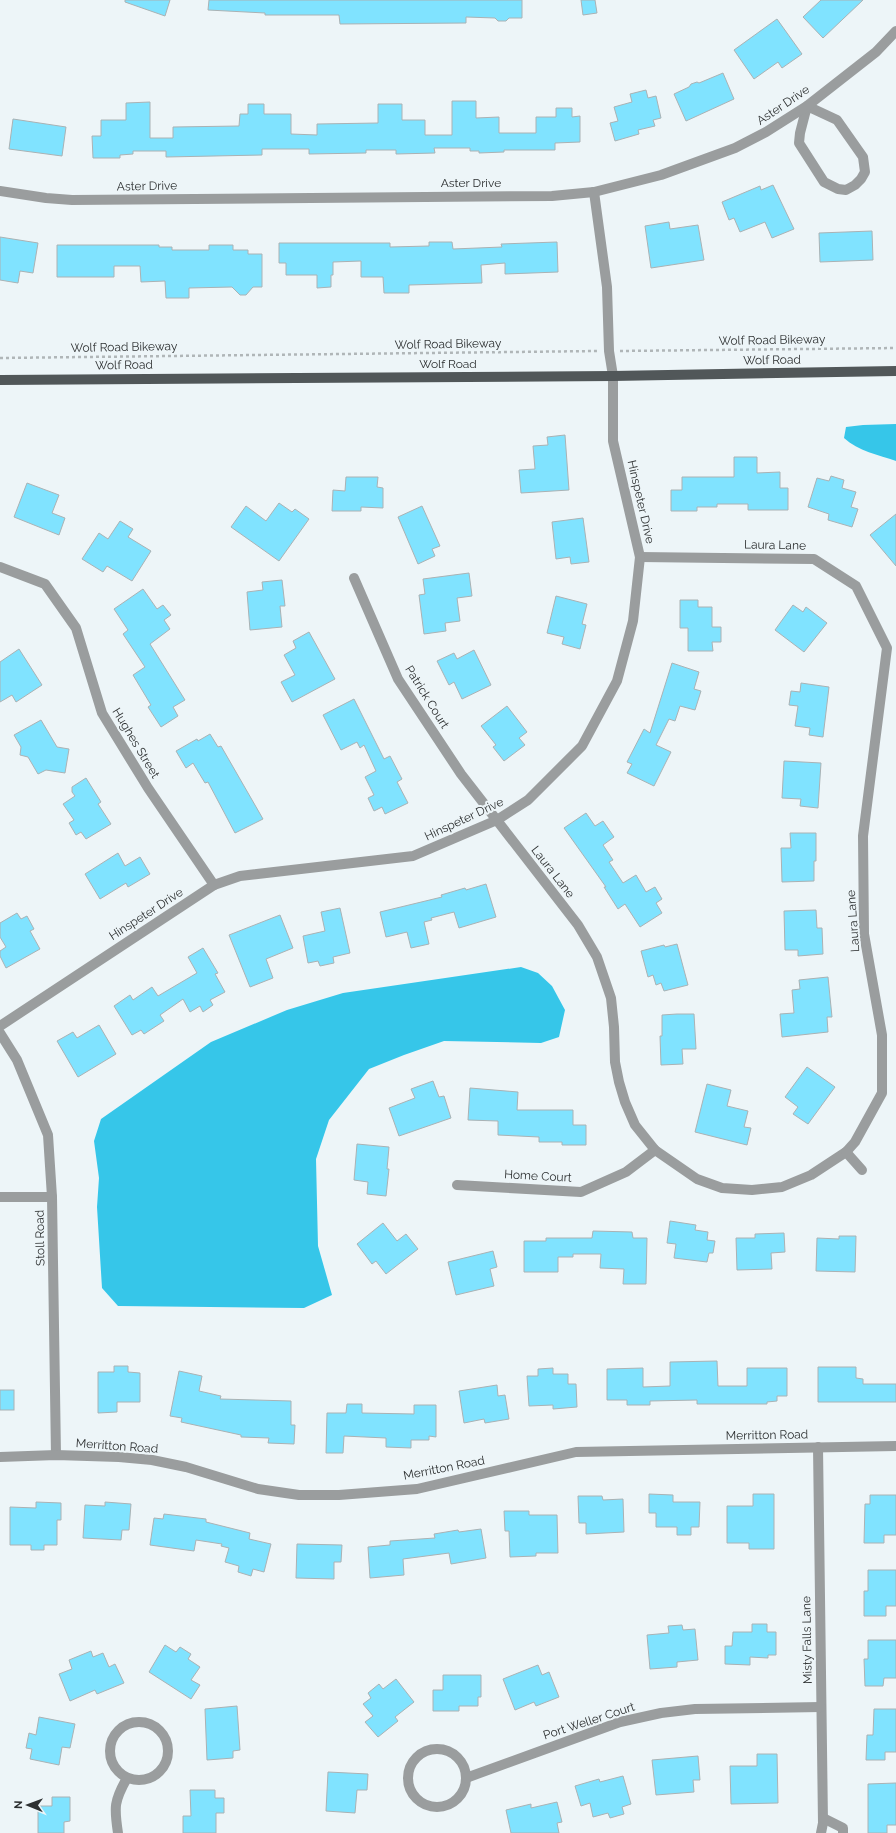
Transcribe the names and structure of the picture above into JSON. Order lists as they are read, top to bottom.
{
  "streets": {
    "main road": ["Wolf Road"],
    "street": [
      "Aster Drive",
      "Hinspeter Drive",
      "Laura Lane",
      "Patrick Court",
      "Hughes Street",
      "Home Court",
      "Stoll Road",
      "Merritton Road",
      "Misty Falls Lane",
      "Port Weller Court"
    ],
    "path": ["Wolf Road Bikeway"]
  },
  "crossings": [
    ["Aster Drive", "Hinspeter Drive"],
    ["Wolf Road Bikeway", "Hinspeter Drive"],
    ["Wolf Road", "Hinspeter Drive"],
    ["Hinspeter Drive", "Laura Lane"],
    ["Hinspeter Drive", "Patrick Court"],
    ["Hinspeter Drive", "Hughes Street"],
    ["Laura Lane", "Patrick Court"],
    ["Laura Lane", "Home Court"],
    ["Stoll Road", "Merritton Road"],
    ["Merritton Road", "Misty Falls Lane"],
    ["Misty Falls Lane", "Port Weller Court"]
  ],
  "north": "left"
}
